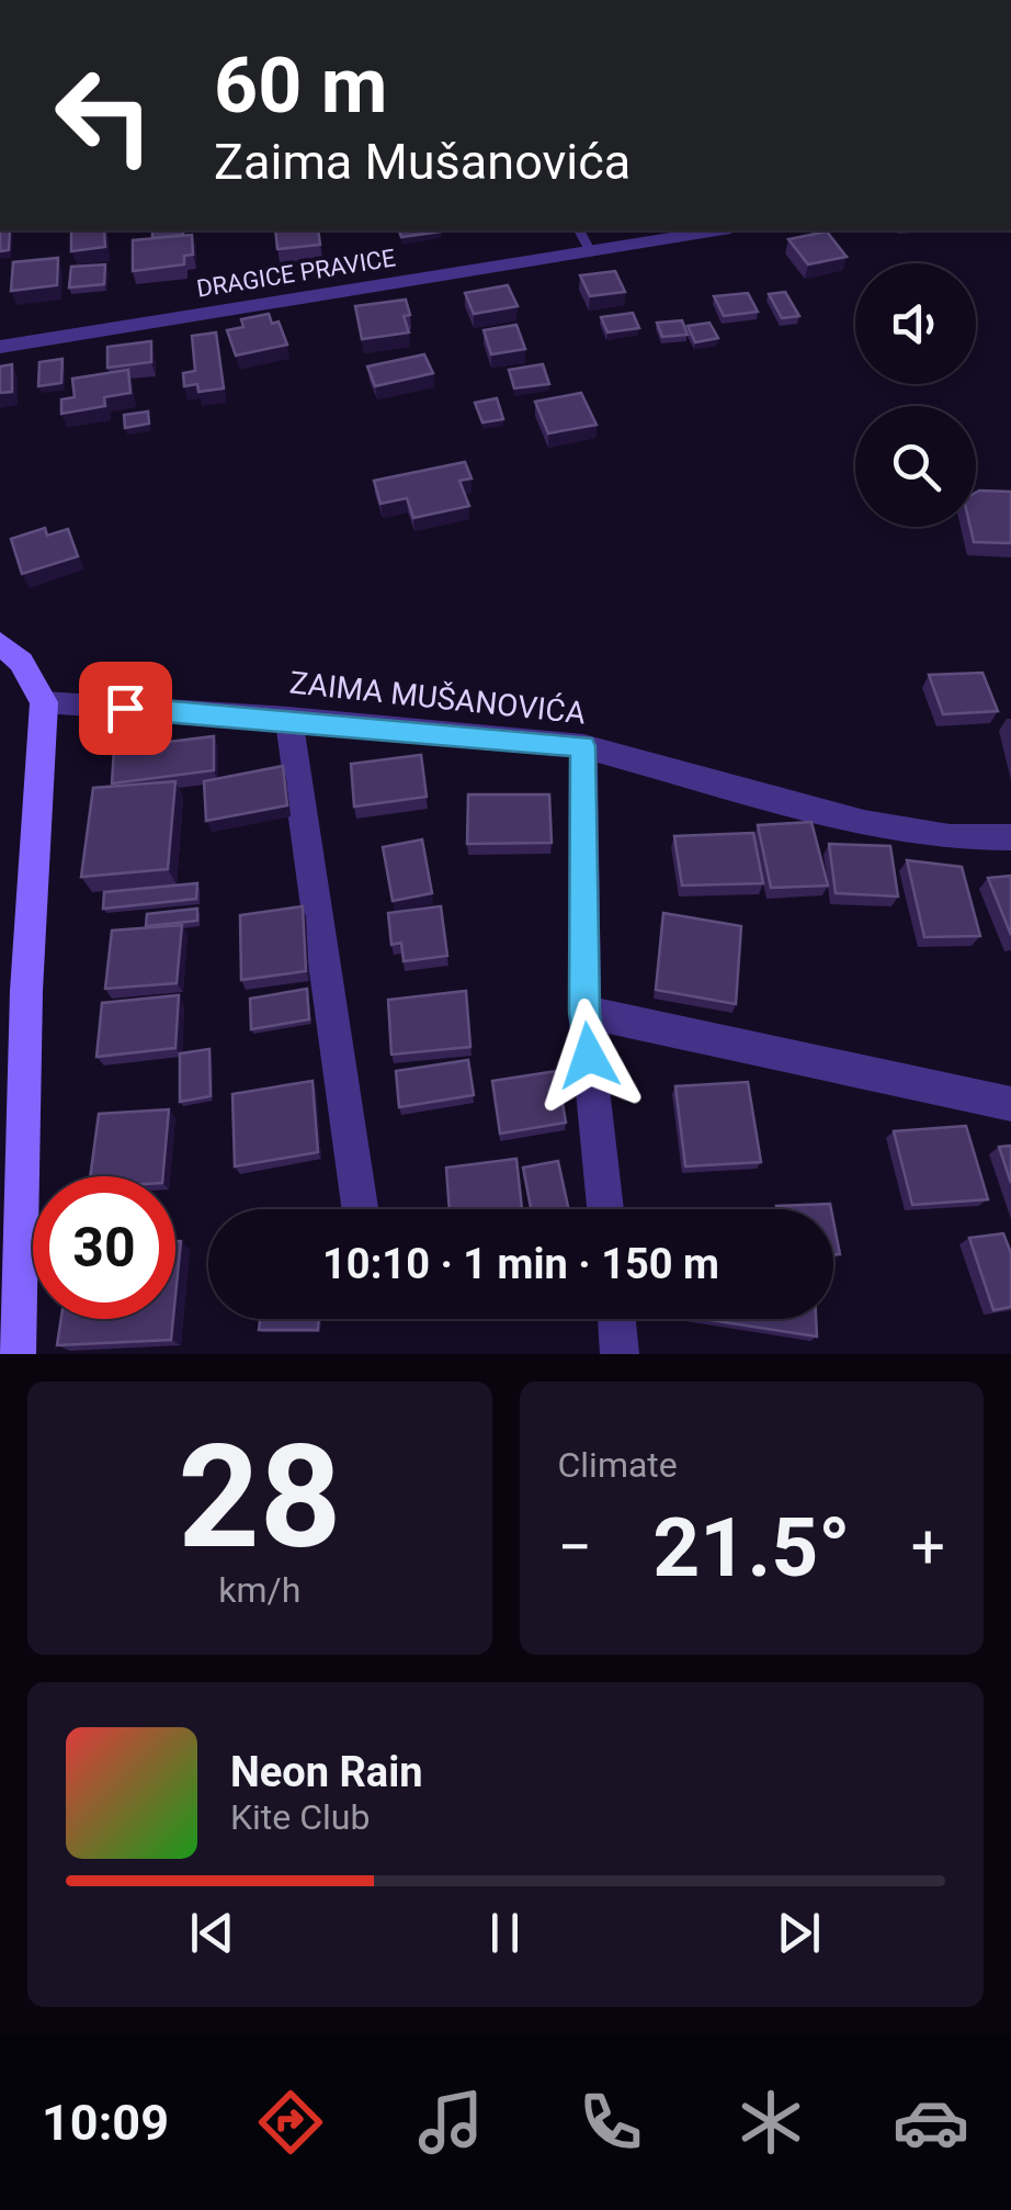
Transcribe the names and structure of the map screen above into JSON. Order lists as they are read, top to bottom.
{
  "streets": {
    "street": ["DRAGICE PRAVICE", "ZAIMA MUŠANOVIĆA"]
  },
  "page": {
    "turn": ["60 m", "Zaima Mušanovića"],
    "limit": "30",
    "trip": "10:10 · 1 min · 150 m",
    "tile": [
      ["28", "km/h"],
      "Climate"
    ],
    "heat": ["−", "21.5°", "+"],
    "song": ["Neon Rain", "Kite Club"],
    "tabs": "10:09"
  }
}
